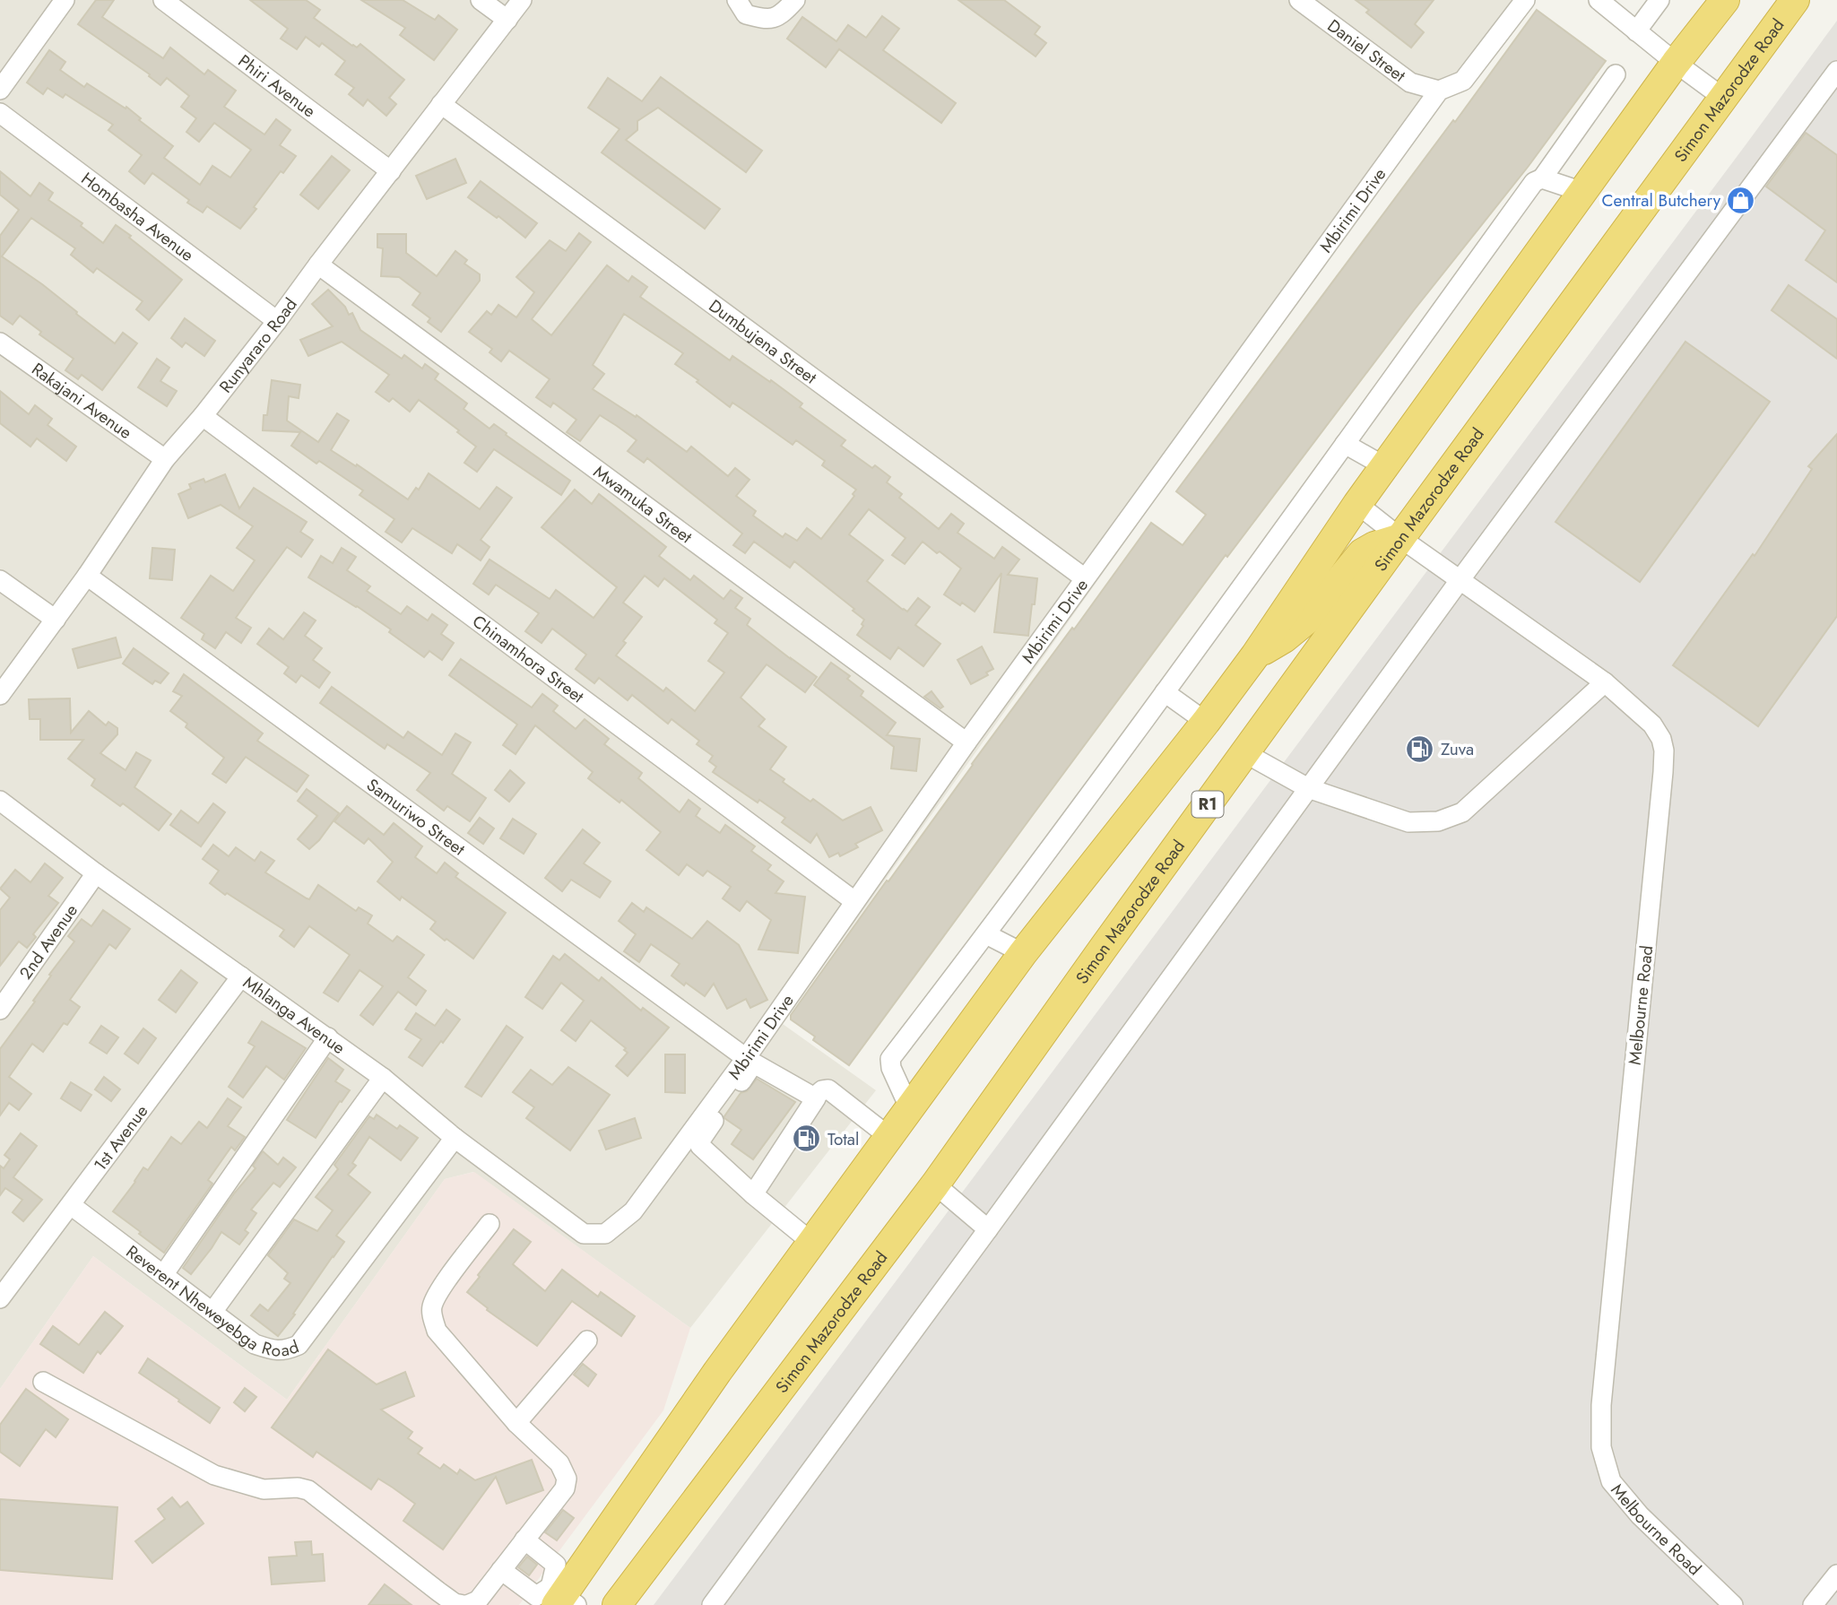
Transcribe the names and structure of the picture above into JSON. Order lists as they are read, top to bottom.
{
  "streets": {
    "highway": ["Simon Mazorodze Road", "R1"],
    "street": [
      "Daniel Street",
      "Phiri Avenue",
      "Mbirimi Drive",
      "Hombasha Avenue",
      "Dumbujena Street",
      "Runyararo Road",
      "Rakajani Avenue",
      "Mwamuka Street",
      "Chinamhora Street",
      "Samuriwo Street",
      "2nd Avenue",
      "Melbourne Road",
      "Mhlanga Avenue",
      "1st Avenue",
      "Reverent Nheweyebga Road"
    ]
  },
  "crossings": [
    ["Daniel Street", "Mbirimi Drive"],
    ["Phiri Avenue", "Runyararo Road"],
    ["Simon Mazorodze Road", "Melbourne Road"],
    ["Mbirimi Drive", "Dumbujena Street"],
    ["Mbirimi Drive", "Mwamuka Street"],
    ["Mbirimi Drive", "Chinamhora Street"],
    ["Mbirimi Drive", "Samuriwo Street"],
    ["Mbirimi Drive", "Mhlanga Avenue"],
    ["Hombasha Avenue", "Runyararo Road"],
    ["Dumbujena Street", "Runyararo Road"],
    ["Runyararo Road", "Rakajani Avenue"],
    ["Runyararo Road", "Mwamuka Street"],
    ["Runyararo Road", "Chinamhora Street"],
    ["Runyararo Road", "Samuriwo Street"],
    ["2nd Avenue", "Mhlanga Avenue"],
    ["Mhlanga Avenue", "1st Avenue"],
    ["Mhlanga Avenue", "Reverent Nheweyebga Road"],
    ["1st Avenue", "Reverent Nheweyebga Road"]
  ],
  "places": {
    "shop": ["Central Butchery"],
    "fuel station": ["Zuva", "Total"]
  }
}
